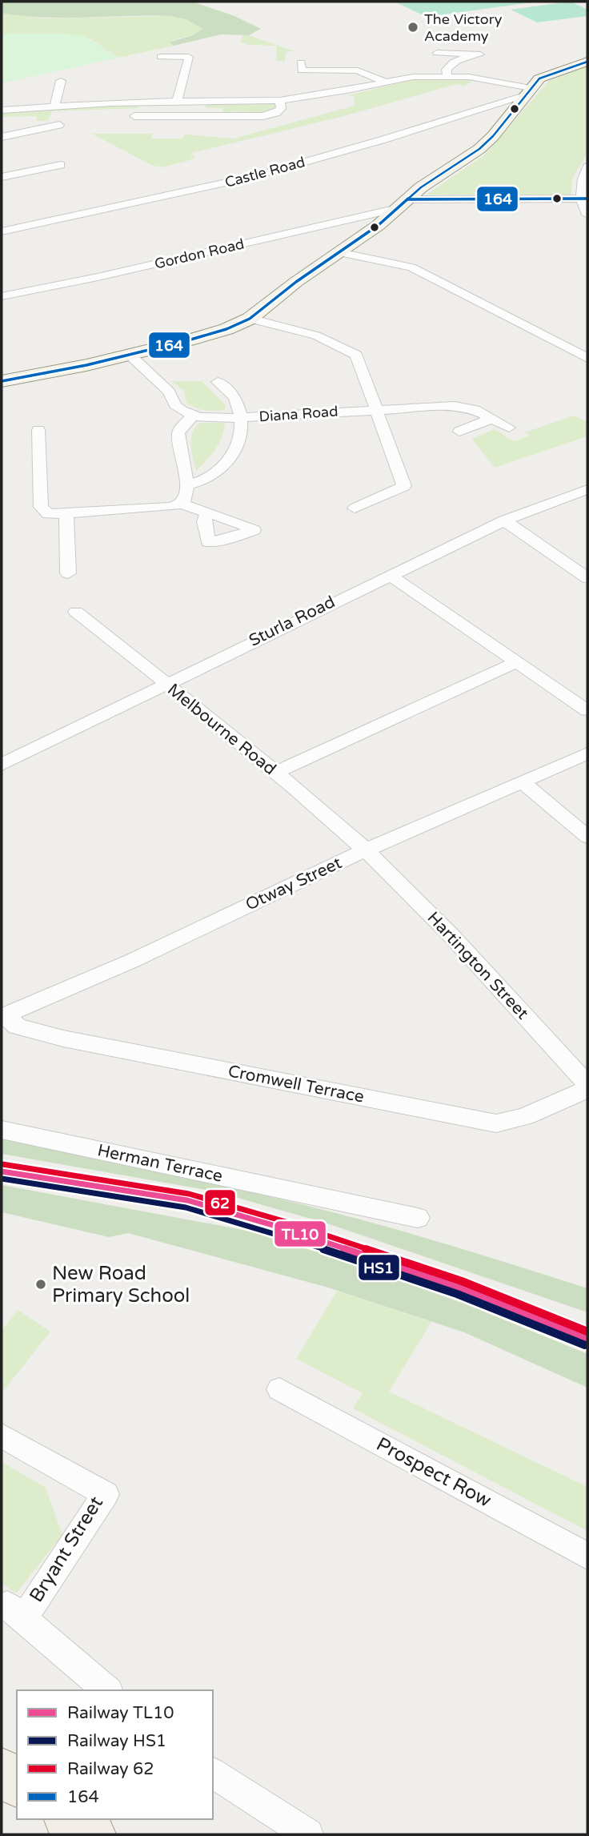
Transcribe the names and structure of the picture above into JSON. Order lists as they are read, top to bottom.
{
  "streets": {
    "street": [
      "Castle Road",
      "Gordon Road",
      "Diana Road",
      "Sturla Road",
      "Melbourne Road",
      "Otway Street",
      "Hartington Street",
      "Cromwell Terrace",
      "Herman Terrace",
      "Prospect Row",
      "Bryant Street"
    ]
  },
  "crossings": [
    ["Sturla Road", "Melbourne Road"],
    ["Melbourne Road", "Otway Street"],
    ["Melbourne Road", "Hartington Street"],
    ["Otway Street", "Hartington Street"],
    ["Otway Street", "Cromwell Terrace"]
  ],
  "places": ["The Victory Academy", "New Road Primary School"],
  "lines": [
    "transit line 164",
    "rail line 62",
    "rail line TL10",
    "rail line HS1"
  ],
  "legend": [
    "Railway TL10",
    "Railway HS1",
    "Railway 62",
    "164"
  ]
}
